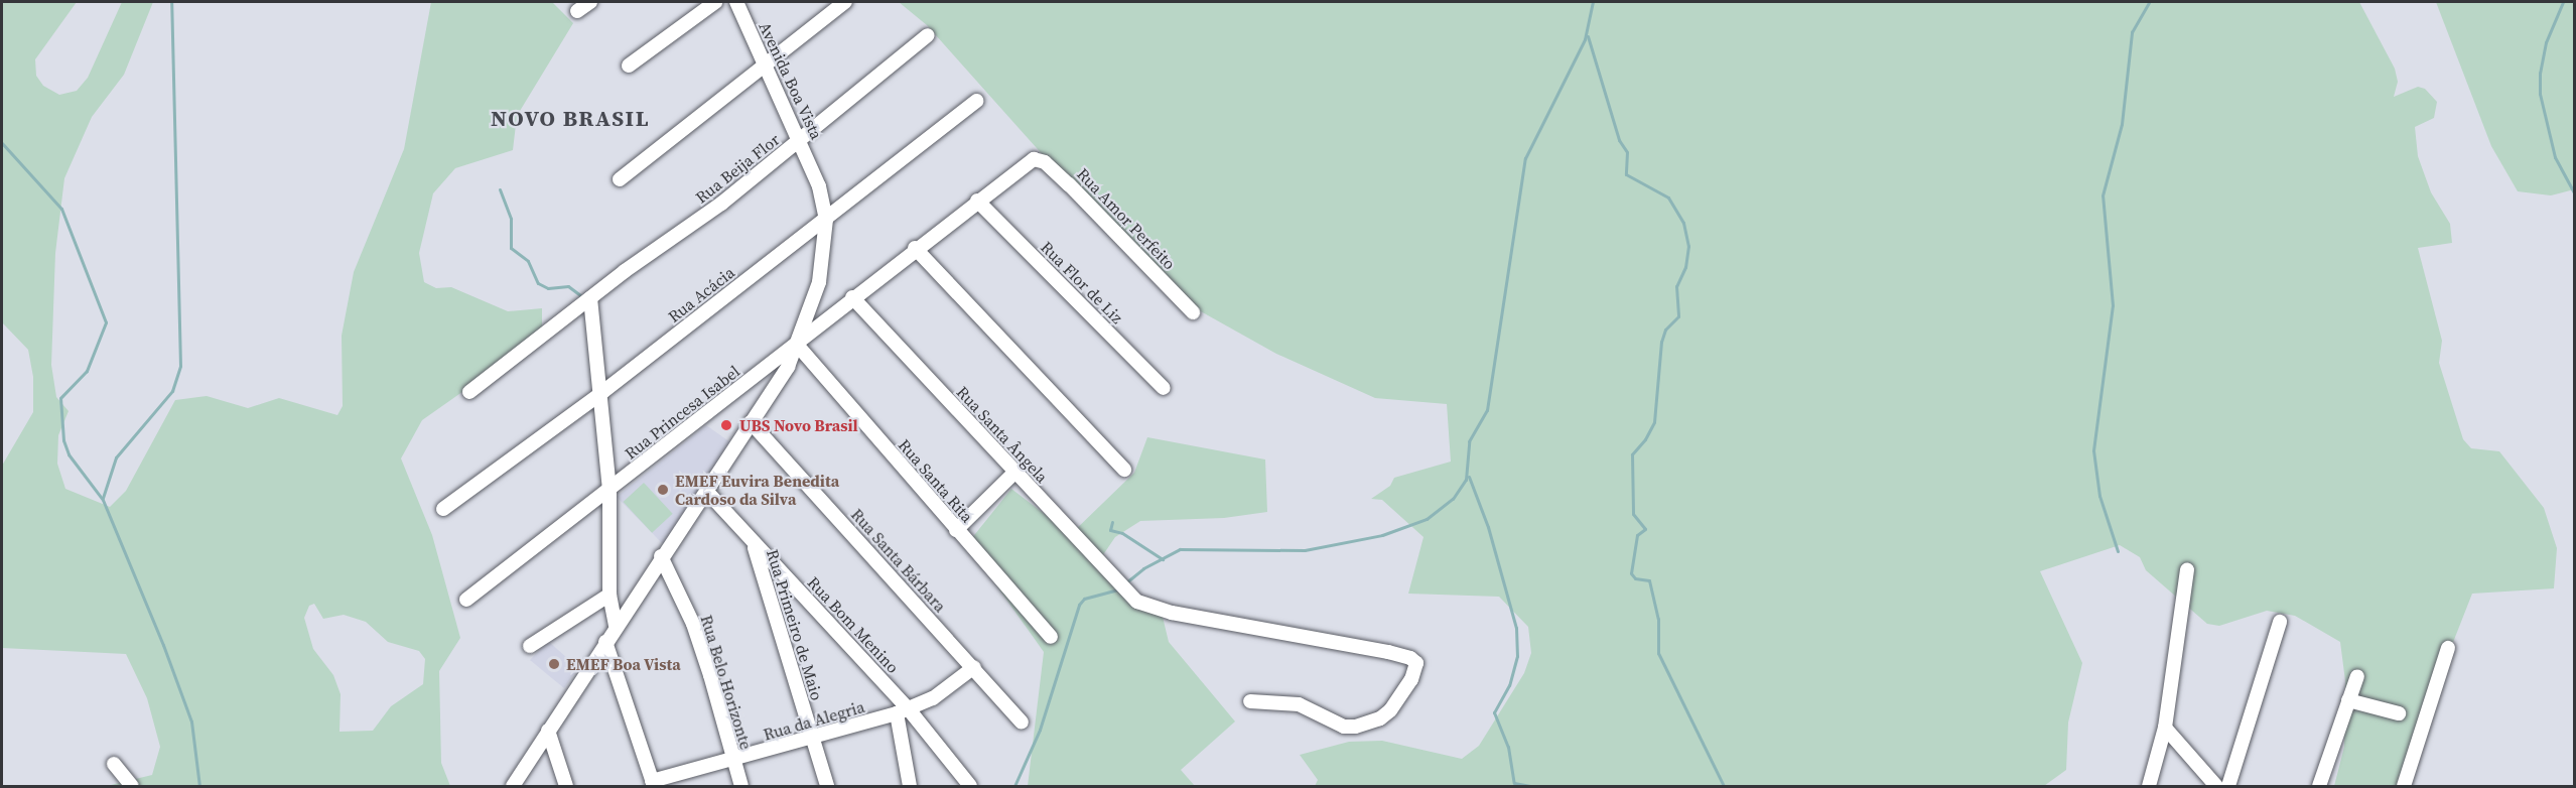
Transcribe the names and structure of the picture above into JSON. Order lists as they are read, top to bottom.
{
  "streets": {
    "street": [
      "Avenida Boa Vista",
      "Rua Beija Flor",
      "Rua Amor Perfeito",
      "Rua Flor de Liz",
      "Rua Acácia",
      "Rua Princesa Isabel",
      "Rua Santa Ângela",
      "Rua Santa Rita",
      "Rua Santa Bárbara",
      "Rua Primeiro de Maio",
      "Rua Bom Menino",
      "Rua Belo Horizonte",
      "Rua da Alegria"
    ]
  },
  "crossings": [
    ["Avenida Boa Vista", "Rua Beija Flor"],
    ["Avenida Boa Vista", "Rua Acácia"],
    ["Rua Amor Perfeito", "Rua Princesa Isabel"],
    ["Rua Flor de Liz", "Rua Princesa Isabel"],
    ["Rua Princesa Isabel", "Rua Santa Ângela"],
    ["Rua Princesa Isabel", "Rua Santa Rita"],
    ["Rua Santa Bárbara", "Rua da Alegria"],
    ["Rua Primeiro de Maio", "Rua Bom Menino"],
    ["Rua Primeiro de Maio", "Rua da Alegria"],
    ["Rua Bom Menino", "Rua da Alegria"],
    ["Rua Belo Horizonte", "Rua da Alegria"]
  ],
  "districts": ["NOVO BRASIL"],
  "places": ["UBS Novo Brasil", "EMEF Euvira Benedita Cardoso da Silva", "EMEF Boa Vista"]
}
